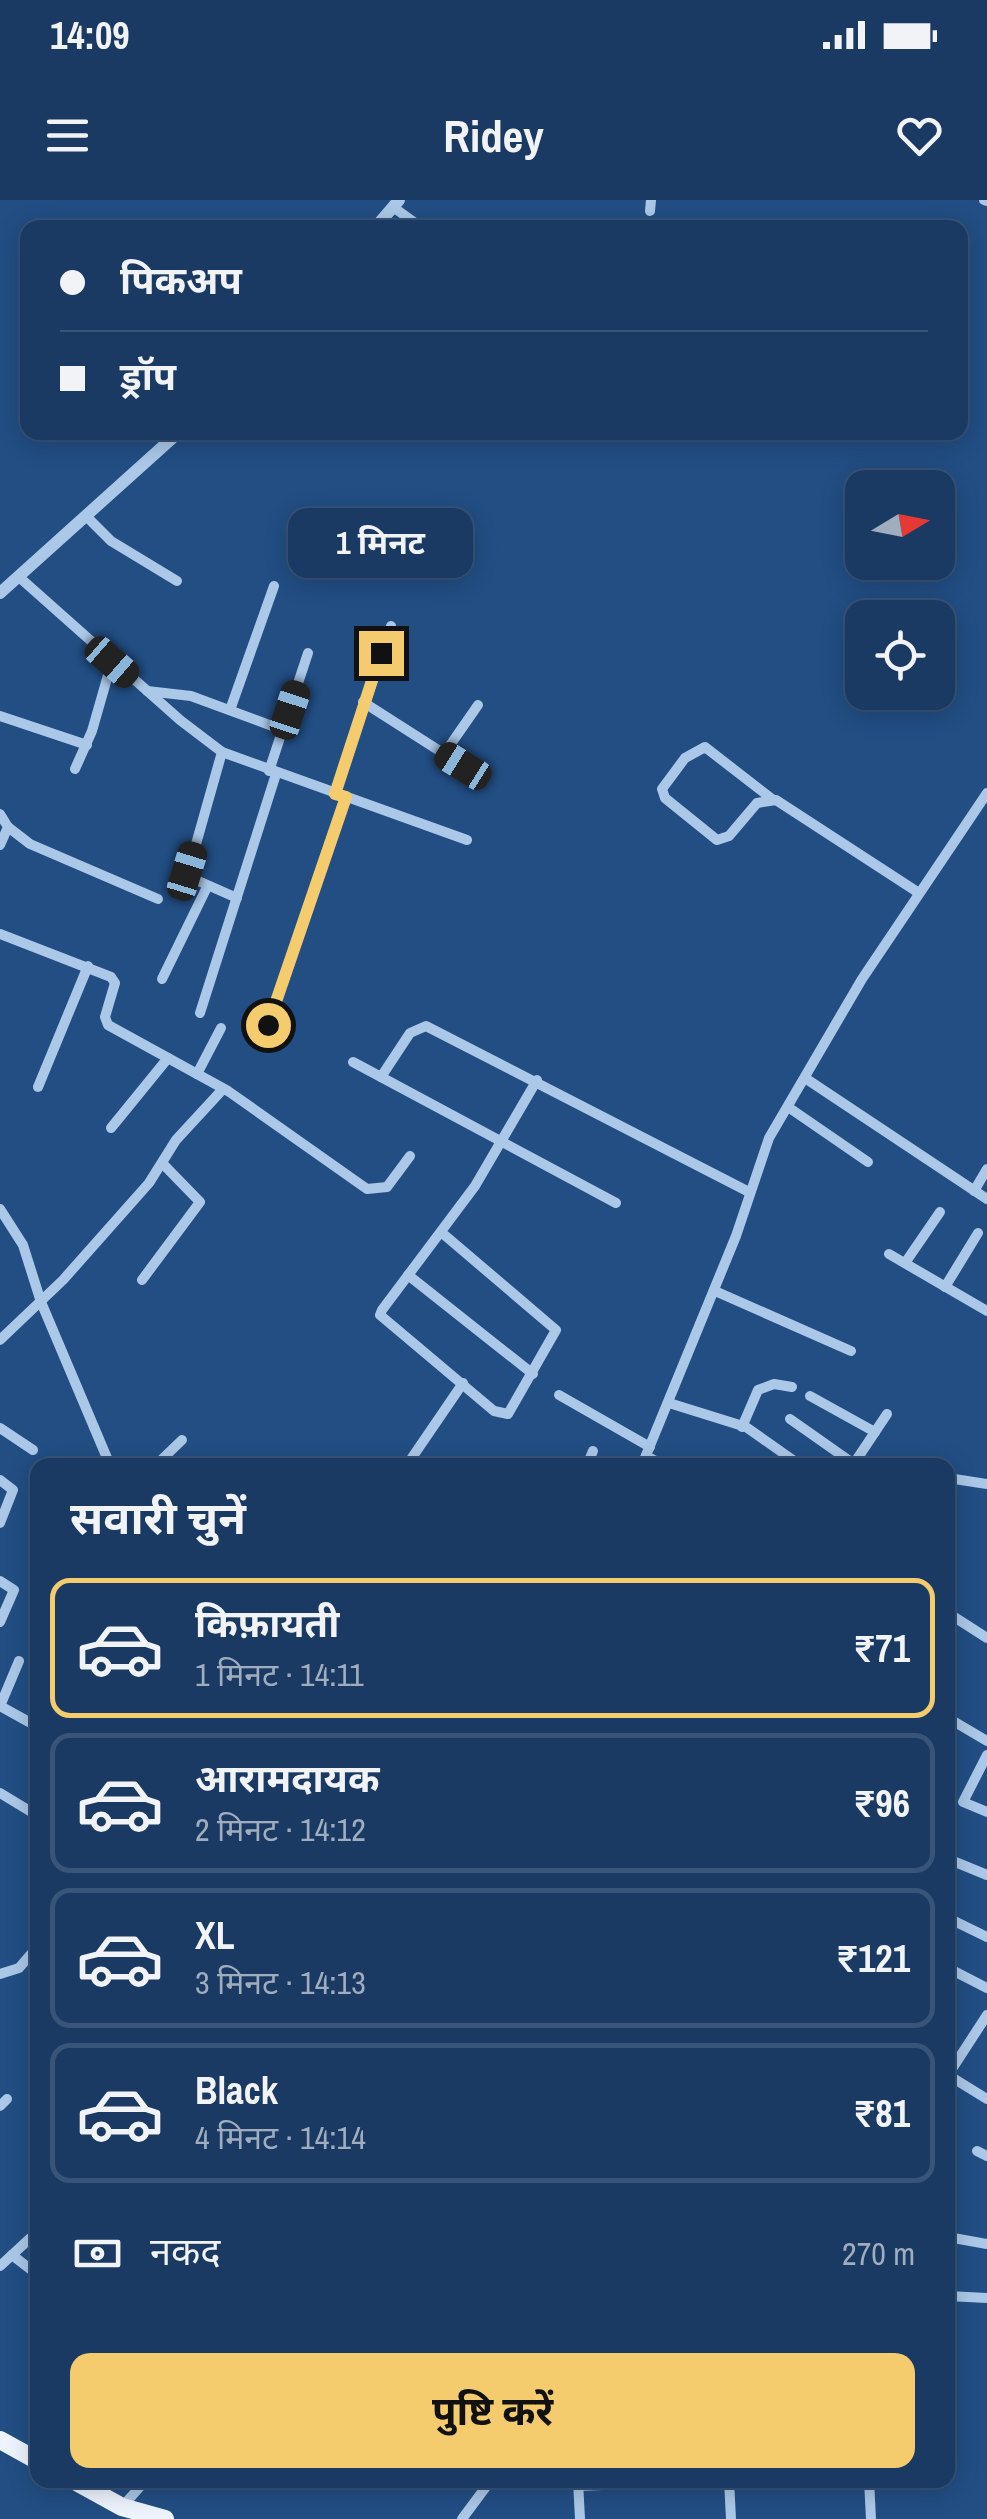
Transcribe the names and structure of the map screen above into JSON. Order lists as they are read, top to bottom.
{
  "north": "right",
  "page": {
    "status": "14:09",
    "header": "Ridey",
    "banner": ["पिकअप", "ड्रॉप"],
    "bubble": "1 मिनट",
    "heading": "सवारी चुनें",
    "list": [
      {
        "name": "किफ़ायती",
        "note": "1 मिनट · 14:11",
        "value": "₹71"
      },
      {
        "name": "आरामदायक",
        "note": "2 मिनट · 14:12",
        "value": "₹96"
      },
      {
        "name": "XL",
        "note": "3 मिनट · 14:13",
        "value": "₹121"
      },
      {
        "name": "Black",
        "note": "4 मिनट · 14:14",
        "value": "₹81"
      }
    ],
    "pay": ["नकद", "270 m"],
    "buttons": "पुष्टि करें"
  }
}
